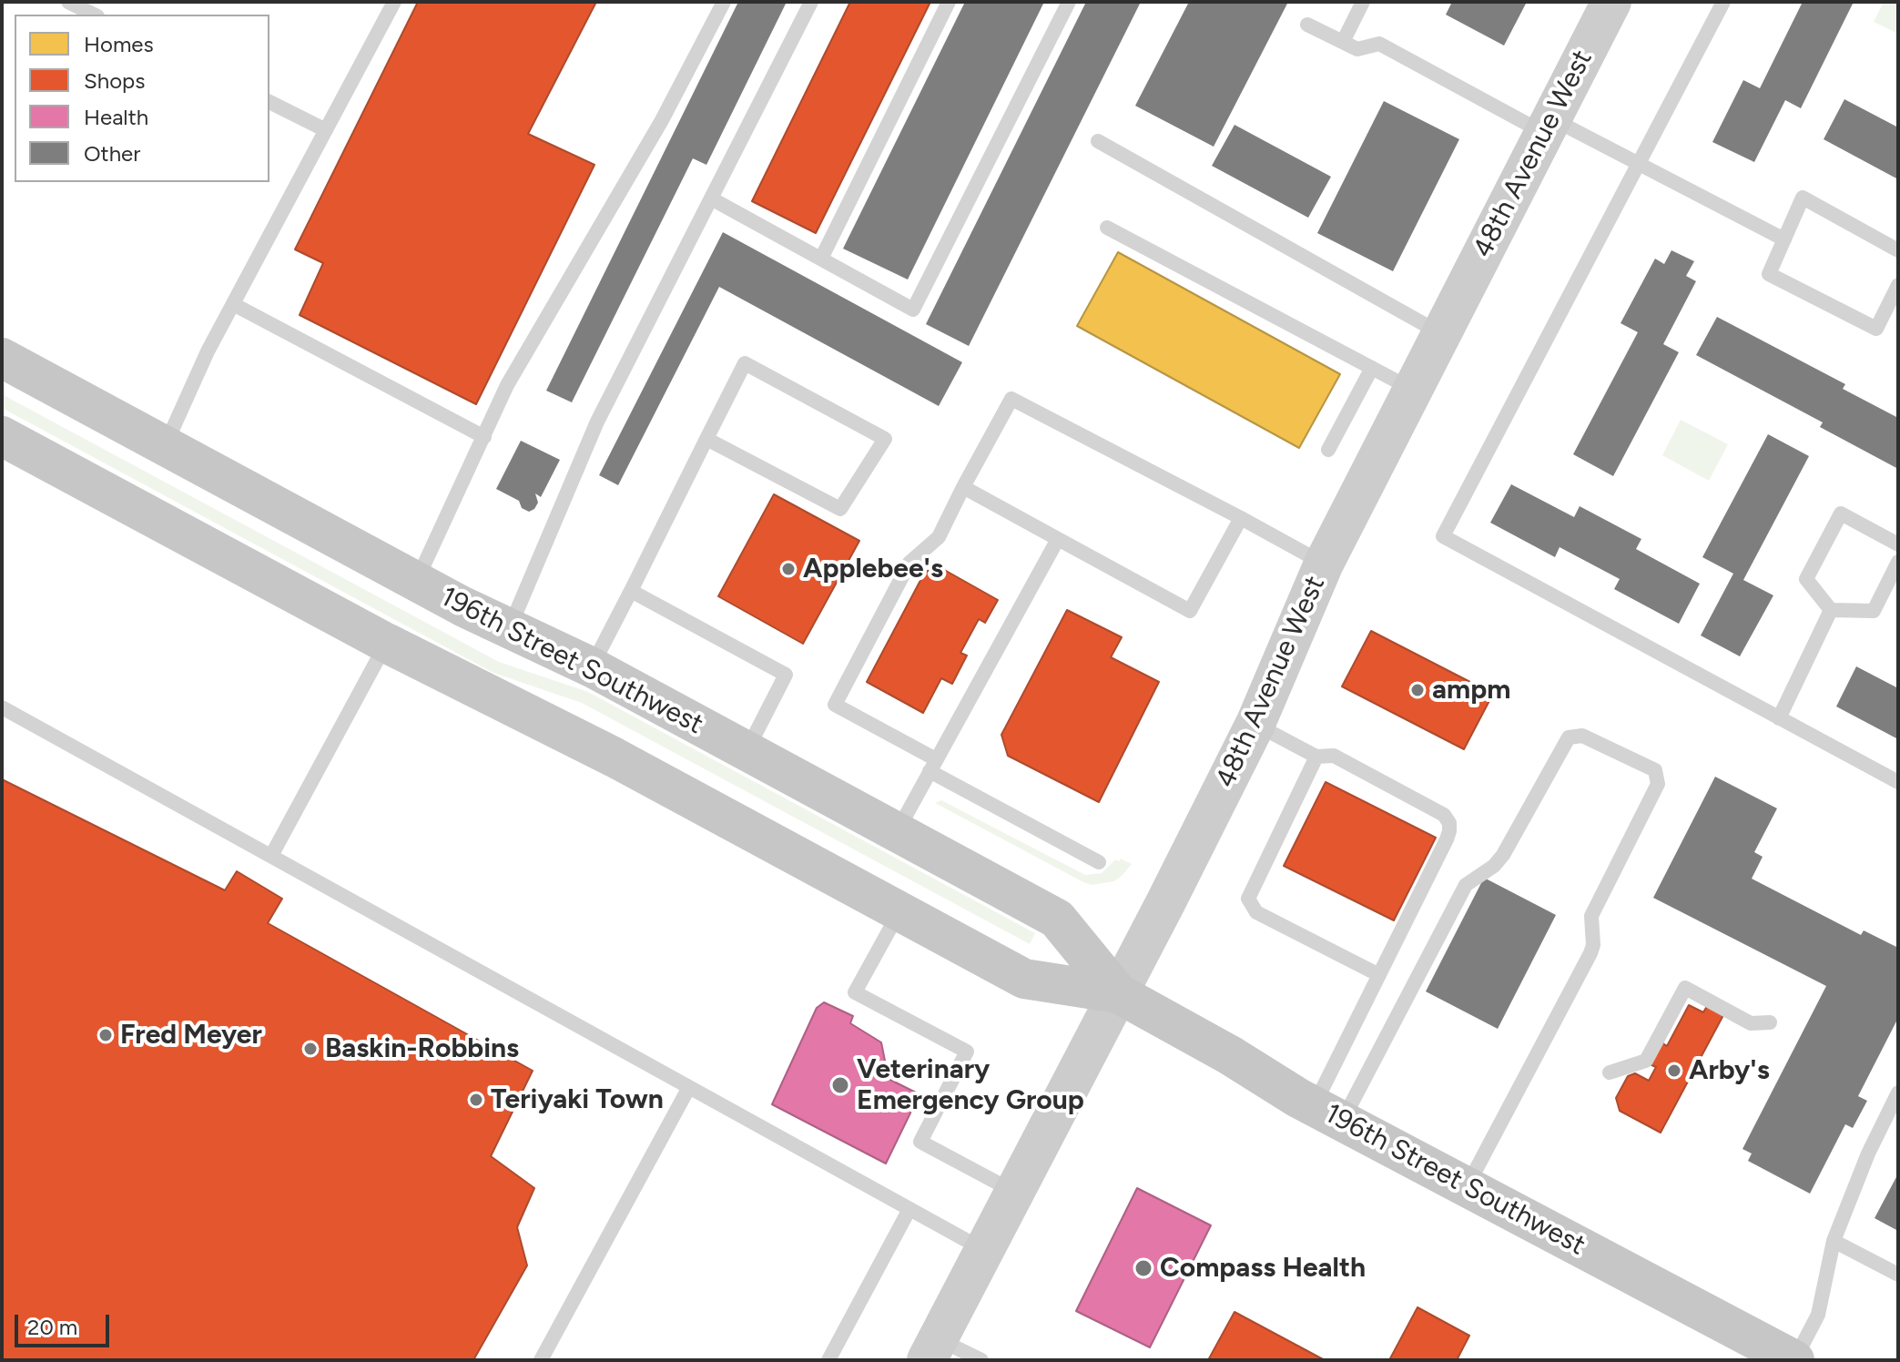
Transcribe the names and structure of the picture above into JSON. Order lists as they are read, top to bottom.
{
  "streets": {
    "main road": ["196th Street Southwest"],
    "street": ["48th Avenue West"]
  },
  "crossings": [
    ["48th Avenue West", "196th Street Southwest"]
  ],
  "places": [
    "Applebee's",
    "ampm",
    "Fred Meyer",
    "Baskin-Robbins",
    "Arby's",
    "Veterinary Emergency Group",
    "Teriyaki Town",
    "Compass Health"
  ],
  "legend": [
    "Homes",
    "Shops",
    "Health",
    "Other"
  ],
  "scale_bar": "20 m"
}
